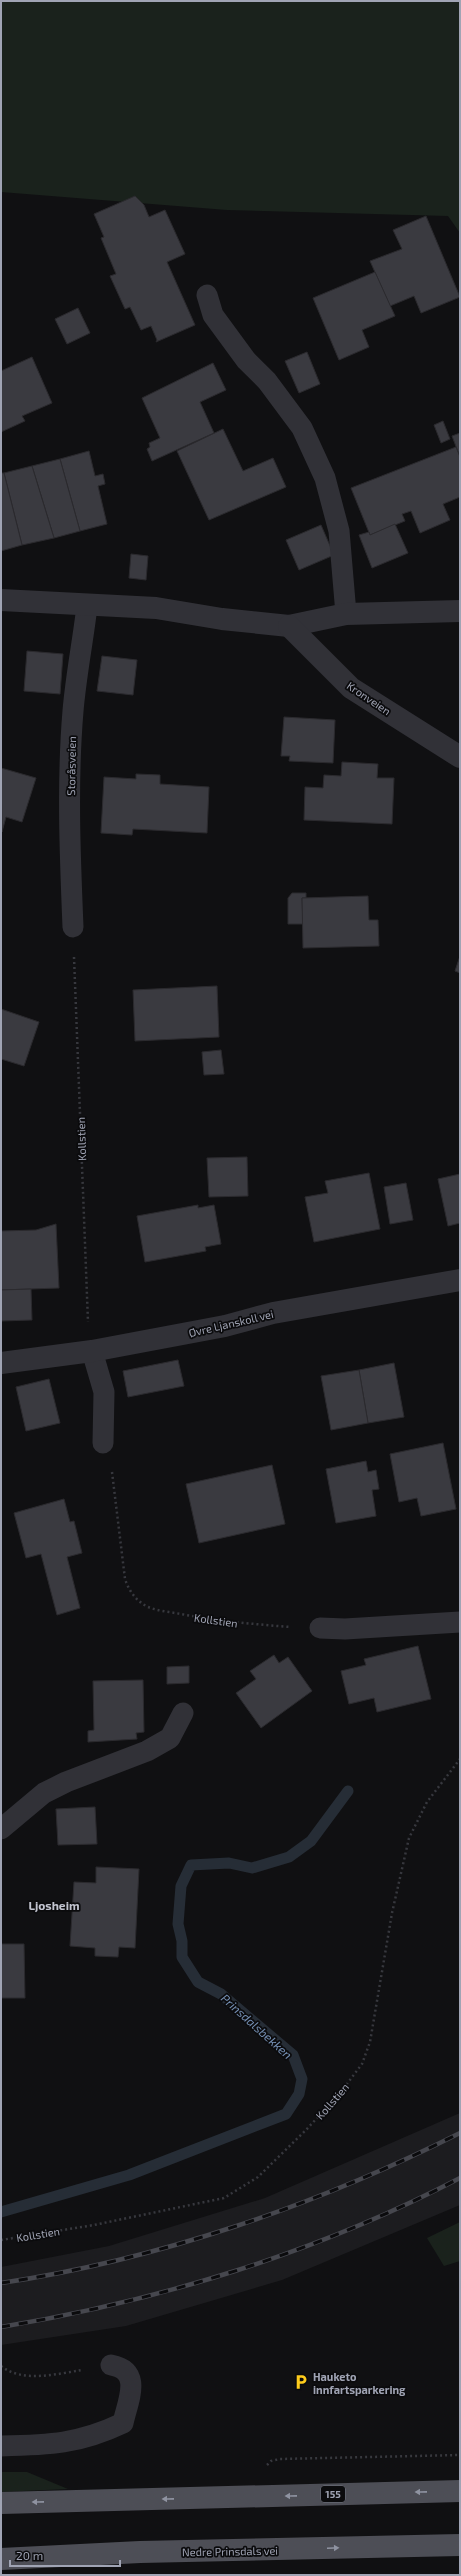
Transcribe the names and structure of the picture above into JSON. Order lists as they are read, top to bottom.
{
  "streets": {
    "main road": ["155", "Nedre Prinsdals vei"],
    "street": ["Kronveien", "Øvre Ljanskoll vei"],
    "lane": ["Storåsveien"],
    "path": ["Kollstien"]
  },
  "crossings": [
    ["Storåsveien", "Kollstien"],
    ["Kollstien", "Øvre Ljanskoll vei"]
  ],
  "districts": ["Ljosheim"],
  "water": ["Prinsdalsbekken"],
  "places": {
    "parking": ["Hauketo innfartsparkering"]
  },
  "scale_bar": "20 m"
}
